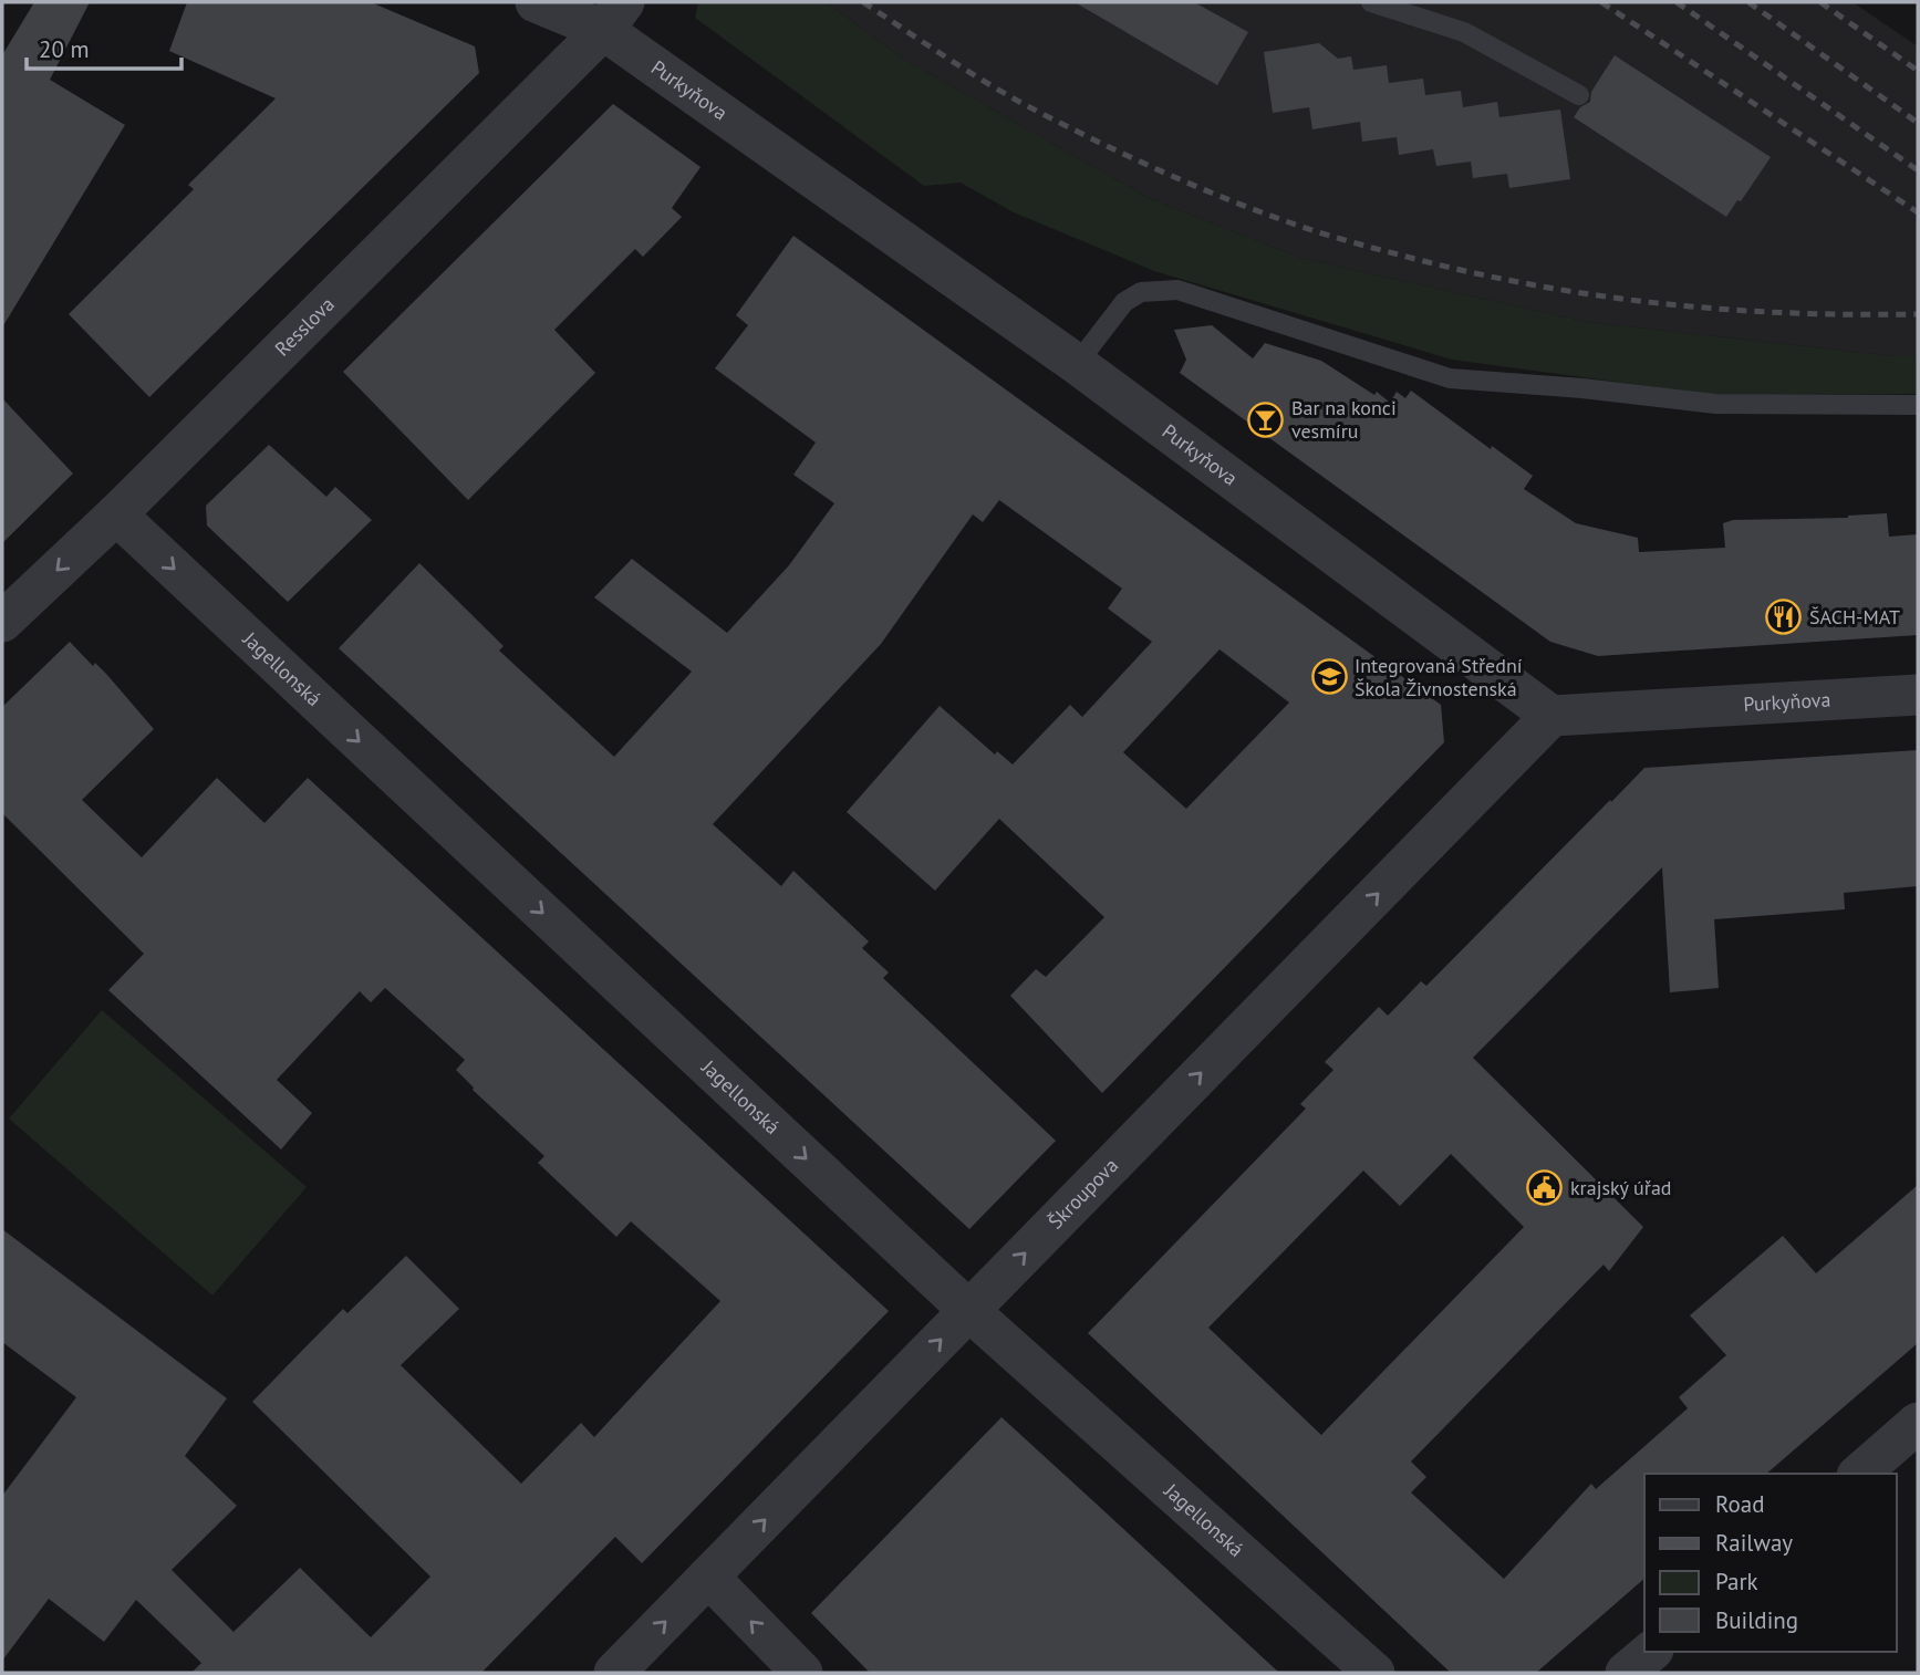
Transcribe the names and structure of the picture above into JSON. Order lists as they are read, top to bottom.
{
  "streets": {
    "street": [
      "Purkyňova",
      "Resslova",
      "Jagellonská",
      "Škroupova"
    ]
  },
  "crossings": [
    ["Purkyňova", "Resslova"],
    ["Purkyňova", "Škroupova"],
    ["Resslova", "Jagellonská"],
    ["Jagellonská", "Škroupova"]
  ],
  "one_way": ["Jagellonská", "Škroupova"],
  "places": {
    "bar": ["Bar na konci vesmíru"],
    "restaurant": ["ŠACH-MAT"],
    "school or university": ["Integrovaná Střední Škola Živnostenská"],
    "public building": ["krajský úřad"]
  },
  "legend": [
    "Road",
    "Railway",
    "Park",
    "Building"
  ],
  "scale_bar": "20 m"
}
